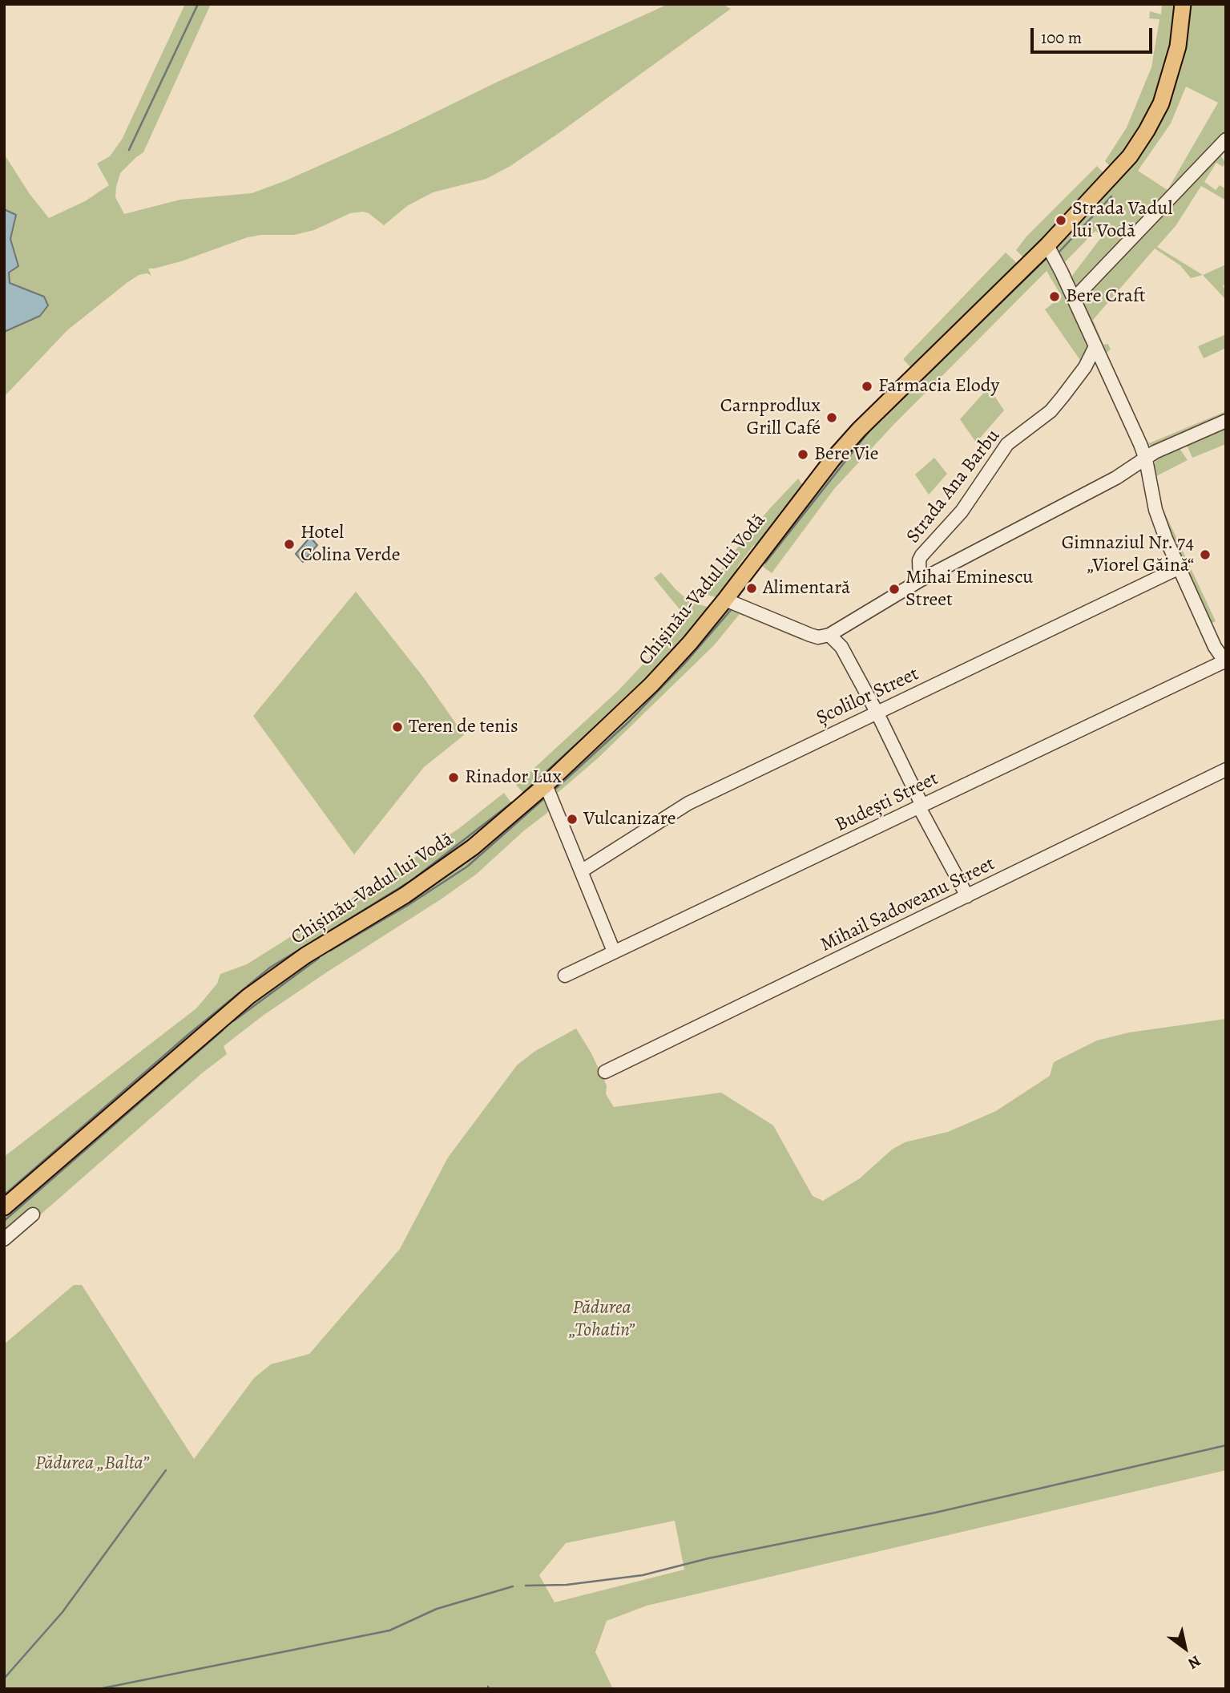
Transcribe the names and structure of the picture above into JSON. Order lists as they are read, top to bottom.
{
  "streets": {
    "main road": ["Chișinău-Vadul lui Vodă"],
    "street": [
      "Strada Ana Barbu",
      "Școlilor Street",
      "Budești Street",
      "Mihail Sadoveanu Street"
    ]
  },
  "parks": ["Pădurea „Tohatin”", "Pădurea „Balta”"],
  "places": [
    "Strada Vadul lui Vodă",
    "Bere Craft",
    "Farmacia Elody",
    "Carnprodlux Grill Café",
    "Bere Vie",
    "Hotel Colina Verde",
    "Gimnaziul Nr. 74 „Viorel Găină“",
    "Alimentară",
    "Mihai Eminescu Street",
    "Teren de tenis",
    "Rinador Lux",
    "Vulcanizare"
  ],
  "scale_bar": "100 m",
  "north": "bottom right"
}
